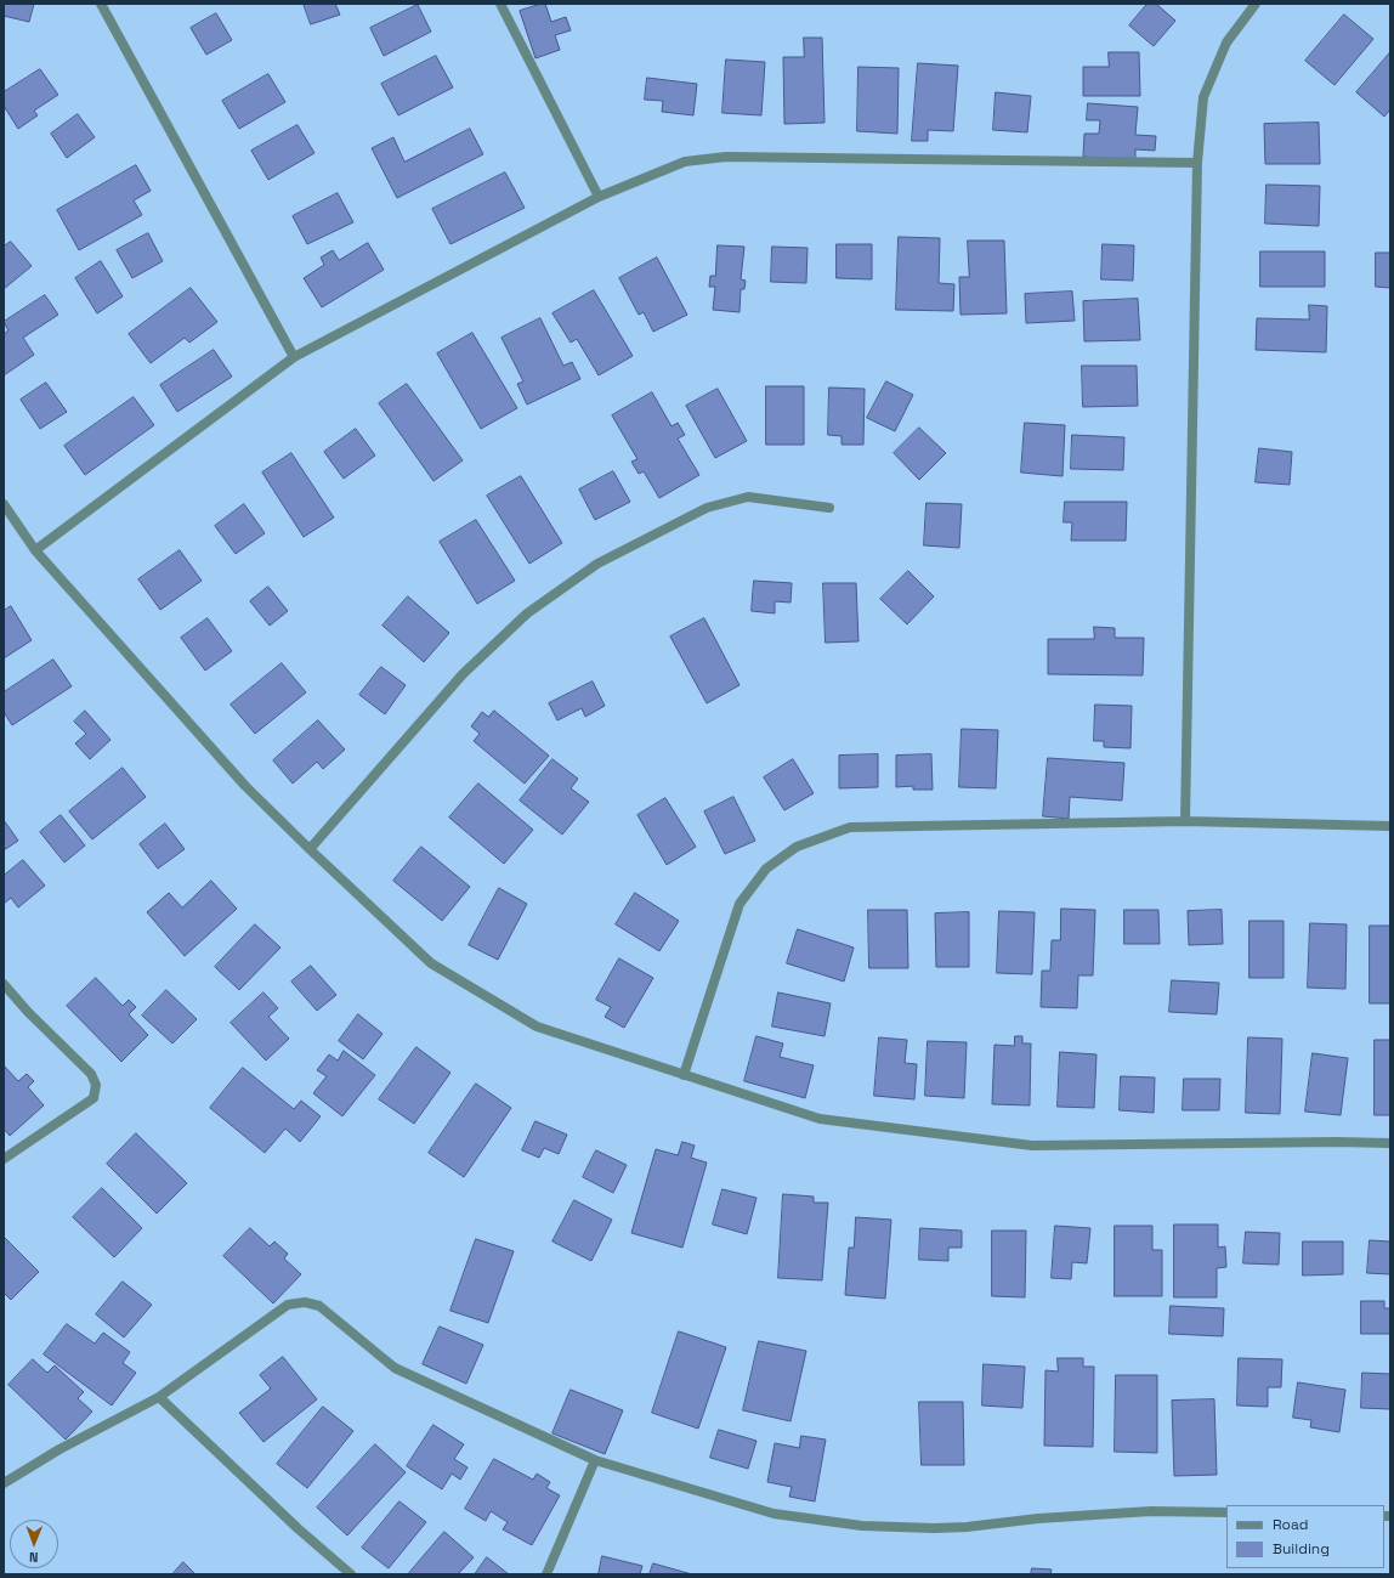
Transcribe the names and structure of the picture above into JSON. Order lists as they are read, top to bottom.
{
  "legend": ["Road", "Building"],
  "north": "bottom"
}
